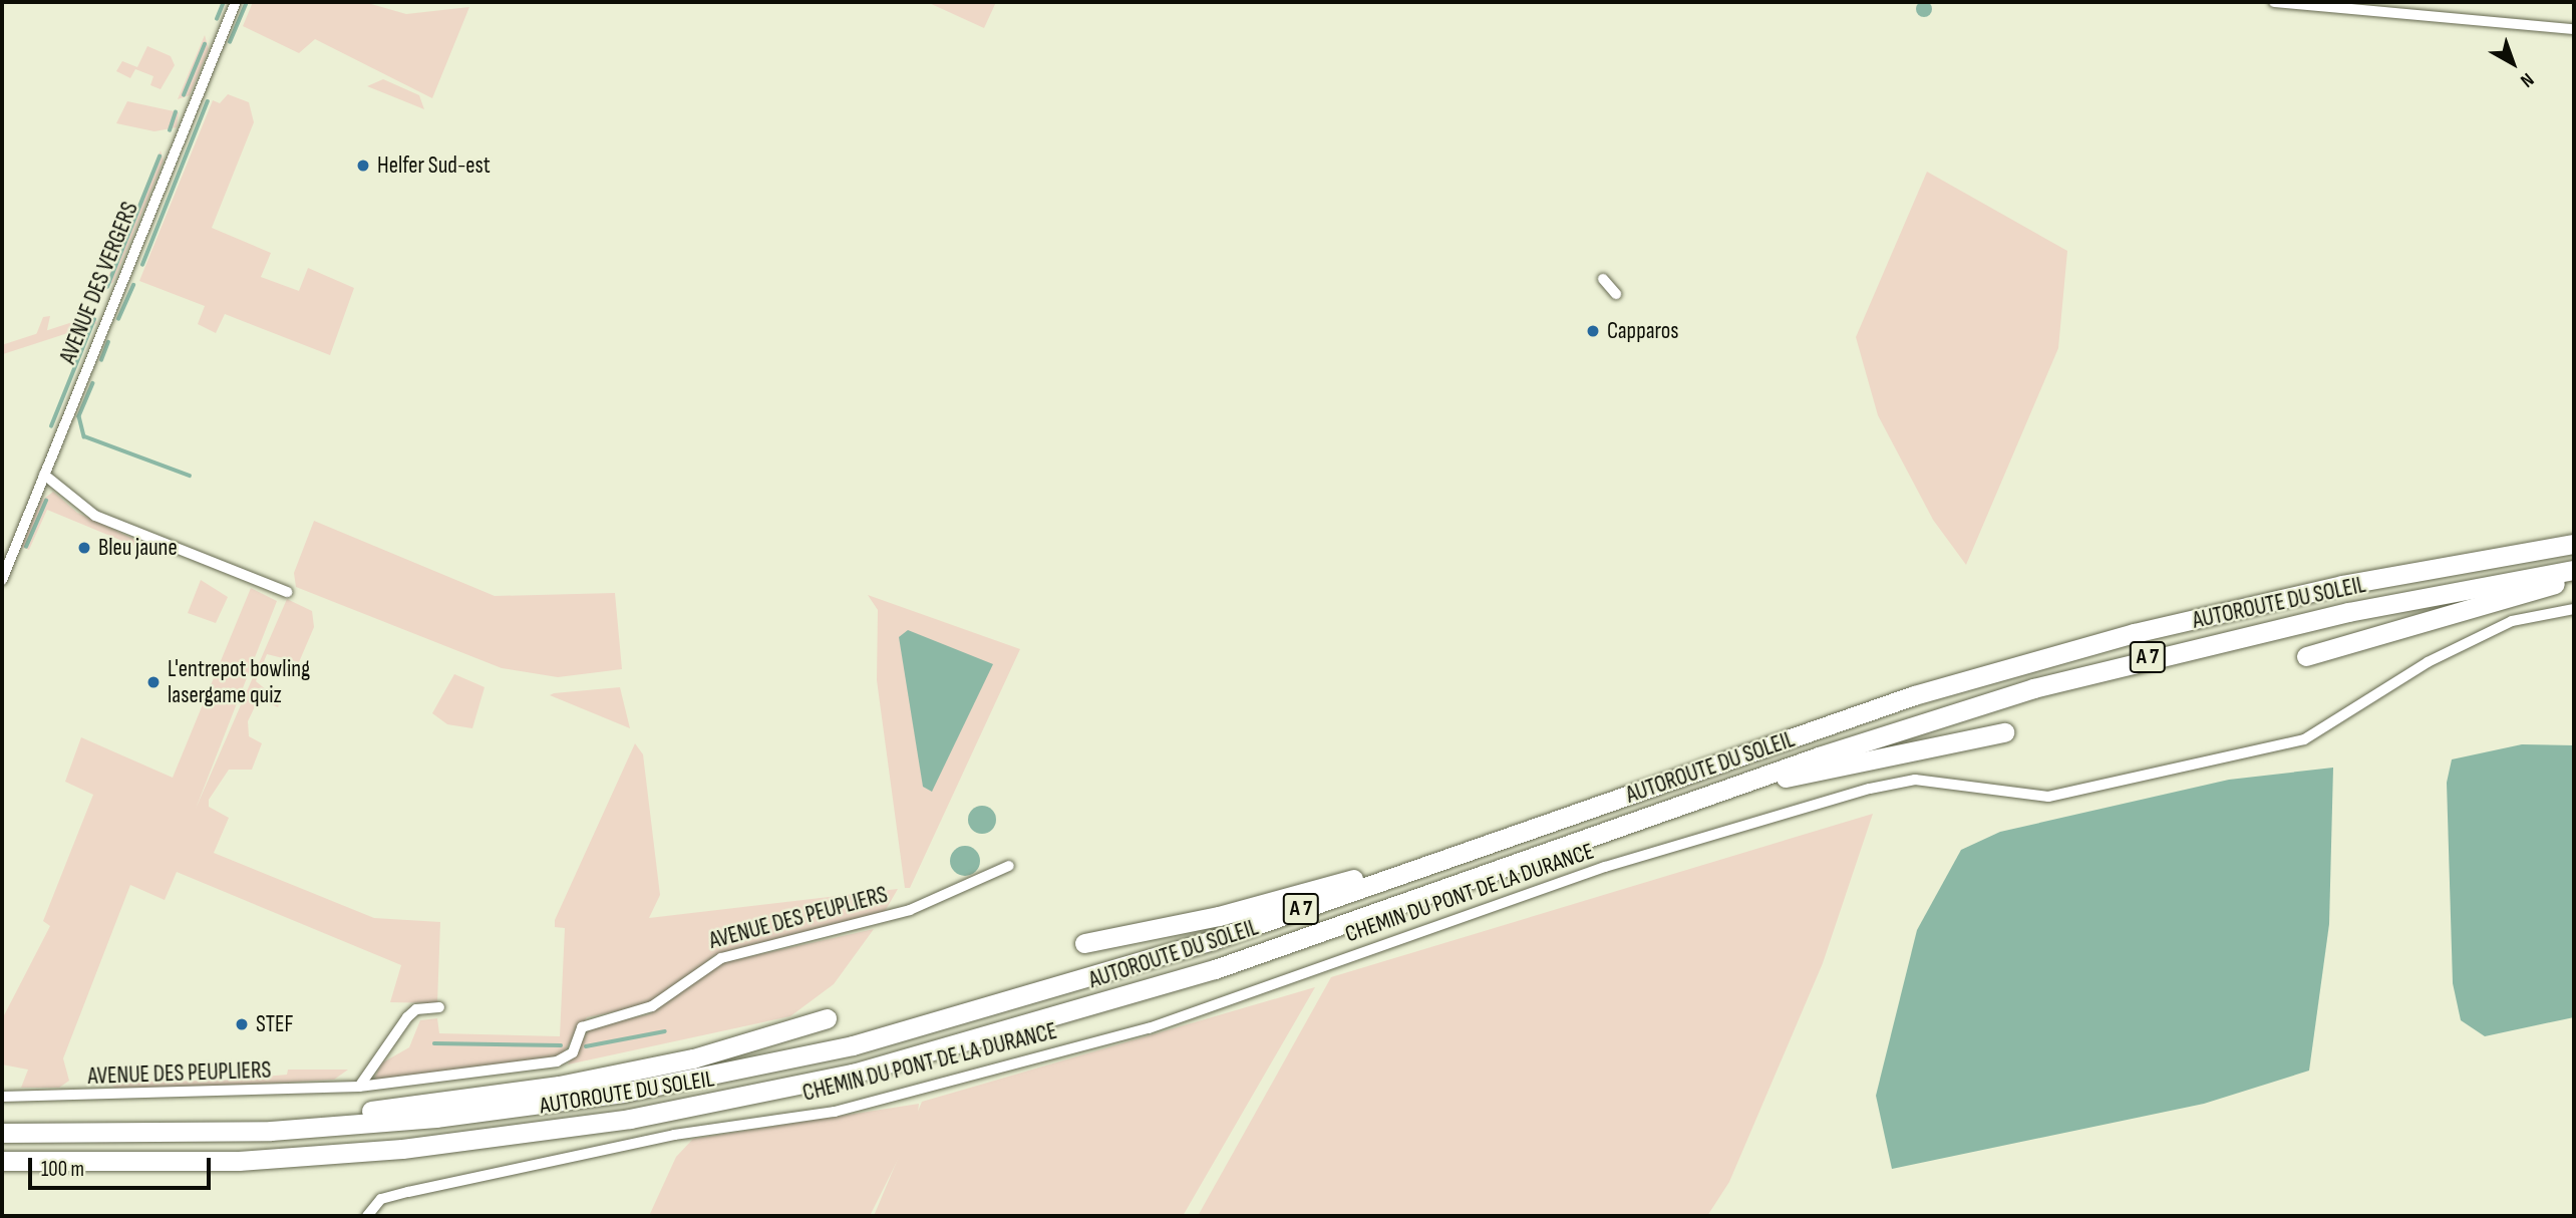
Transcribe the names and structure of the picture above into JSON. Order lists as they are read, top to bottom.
{
  "streets": {
    "highway": ["AUTOROUTE DU SOLEIL", "A 7"],
    "street": ["AVENUE DES VERGERS", "CHEMIN DU PONT DE LA DURANCE", "AVENUE DES PEUPLIERS"]
  },
  "places": [
    "Helfer Sud-est",
    "Capparos",
    "Bleu jaune",
    "L'entrepot bowling lasergame quiz",
    "STEF"
  ],
  "scale_bar": "100 m",
  "north": "bottom right"
}
